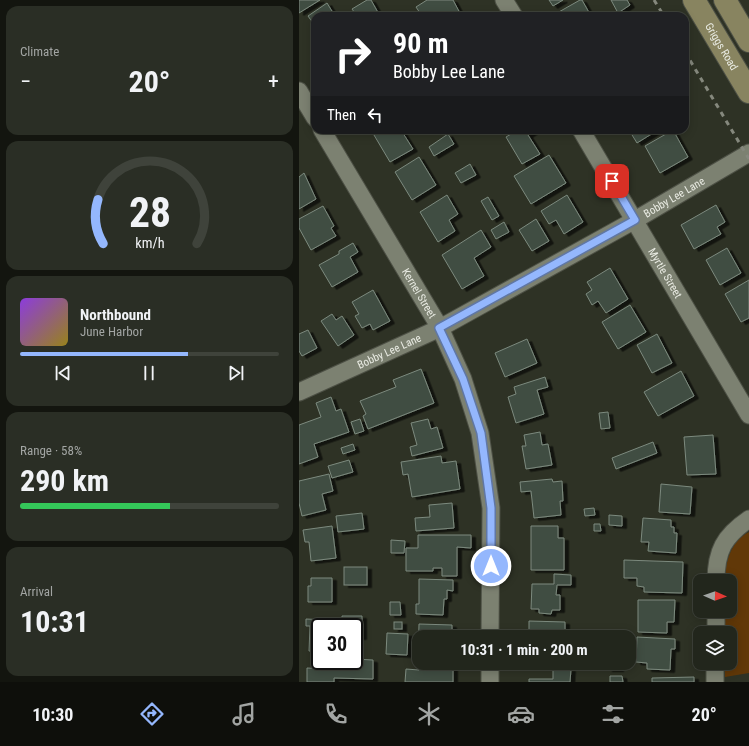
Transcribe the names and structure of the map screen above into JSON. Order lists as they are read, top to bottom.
{
  "streets": {
    "main road": ["Griggs Road"],
    "street": ["Bobby Lee Lane", "Myrtle Street", "Kernel Street"]
  },
  "crossings": [
    ["Bobby Lee Lane", "Myrtle Street"],
    ["Bobby Lee Lane", "Kernel Street"]
  ],
  "north": "right",
  "page": {
    "tile": [
      "Climate",
      ["Range · 58%", "290 km"],
      ["Arrival", "10:31"]
    ],
    "turn": ["90 m", "Bobby Lee Lane"],
    "heat": ["−", "20°", "+"],
    "then": "Then",
    "song": ["Northbound", "June Harbor"],
    "limit": "30",
    "trip": "10:31 · 1 min · 200 m",
    "tabs": ["10:30", "20°"],
    "gauge": ["28", "km/h"]
  }
}
